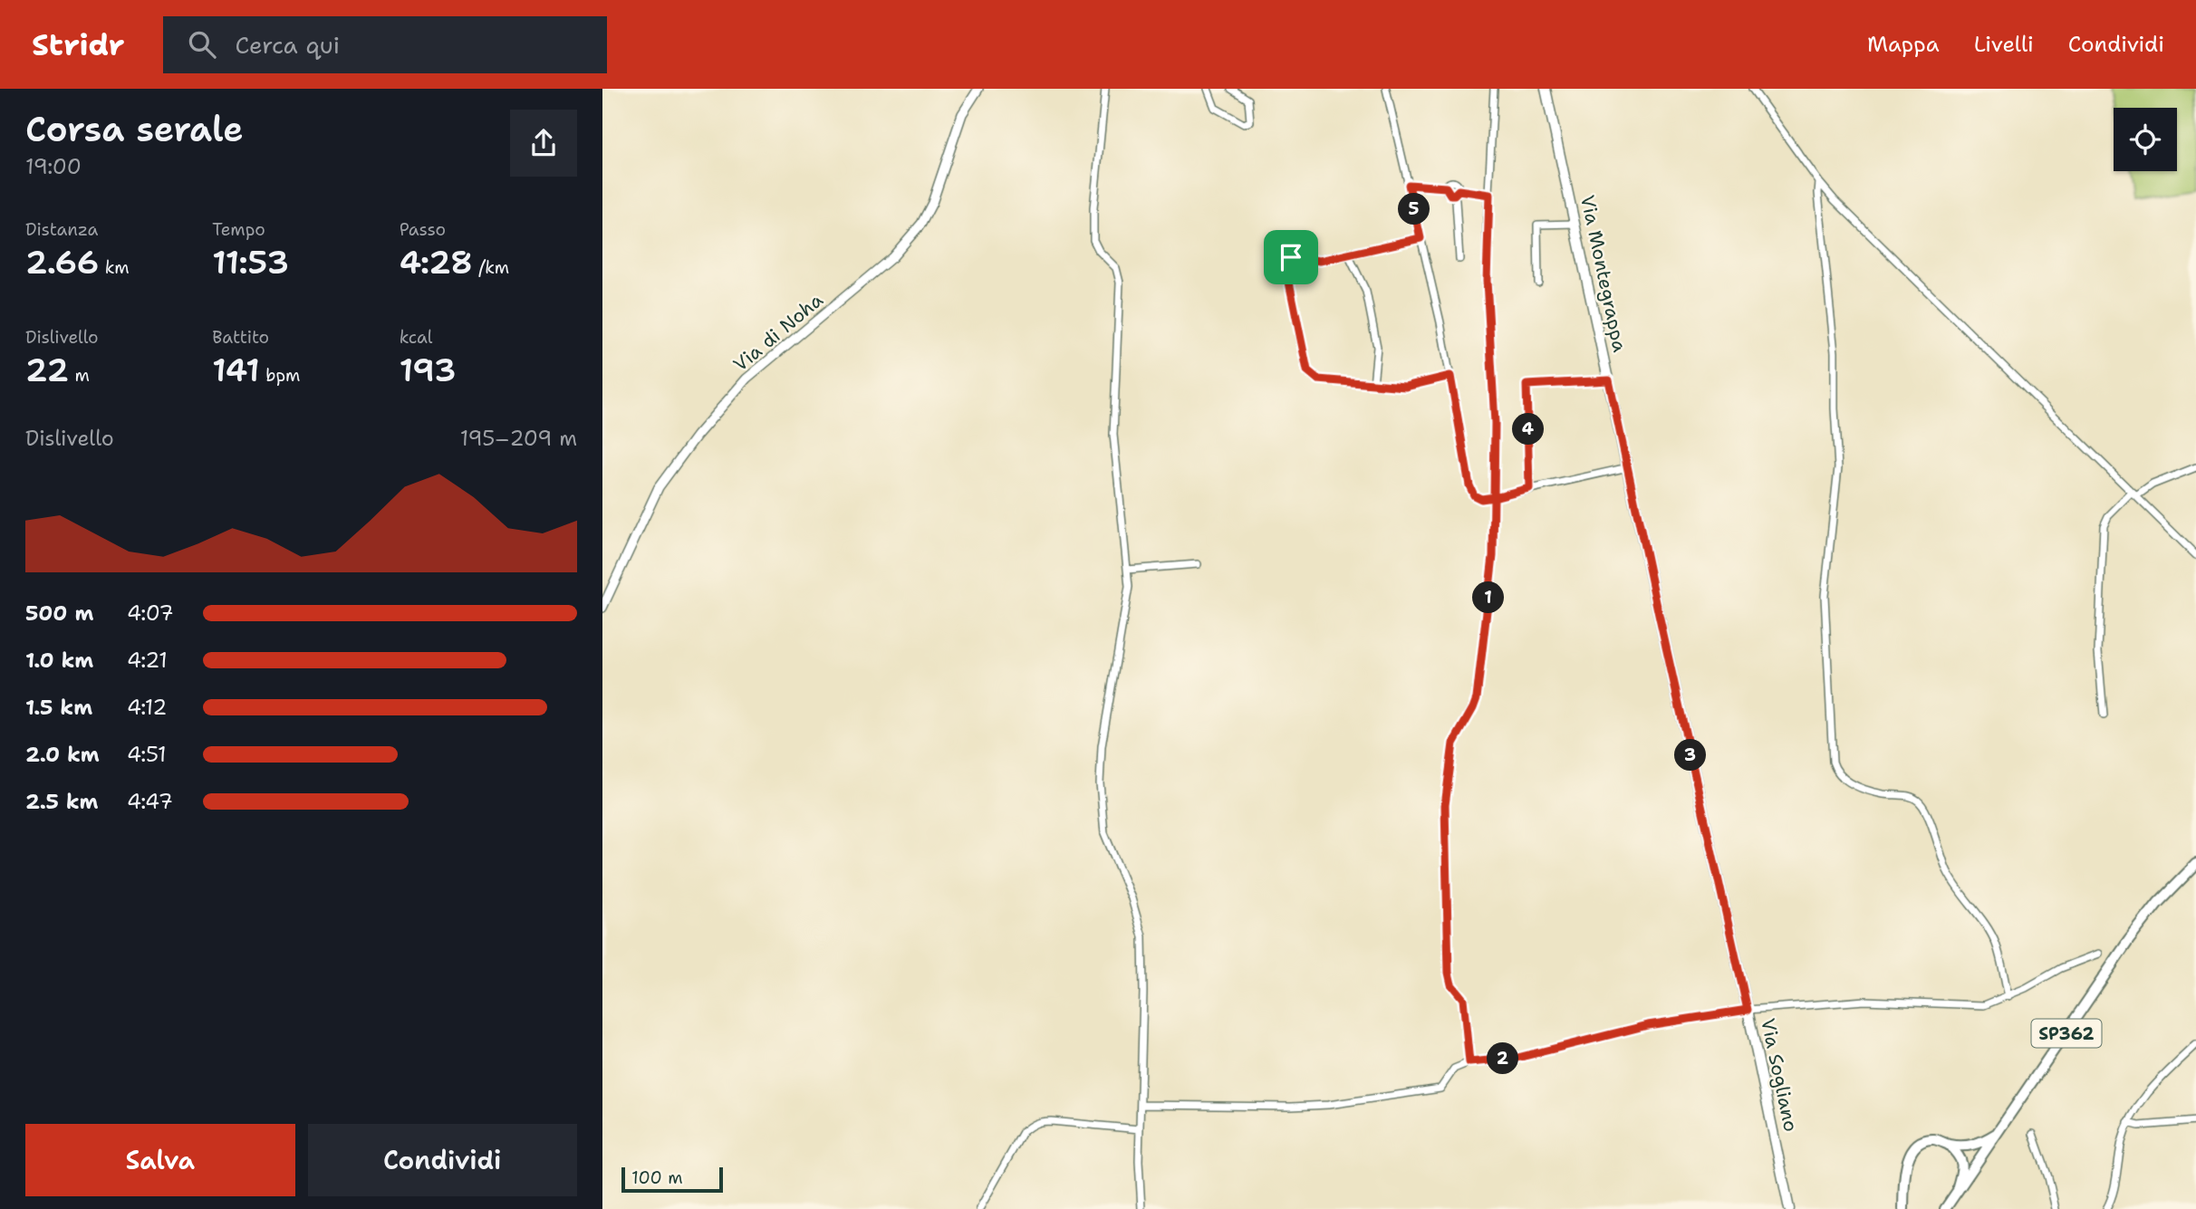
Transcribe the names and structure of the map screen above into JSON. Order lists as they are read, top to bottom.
{
  "streets": {
    "main road": ["Via Montegrappa", "SP362", "Via Sogliano"],
    "street": ["Via di Noha"]
  },
  "crossings": [
    ["Via Montegrappa", "Via Sogliano"]
  ],
  "scale_bar": "100 m",
  "page": {
    "header": "Stridr",
    "search": "Cerca qui",
    "nav": ["Mappa", "Livelli", "Condividi"],
    "heading": ["Corsa serale", "19:00"],
    "pins": [
      "5",
      "4",
      "1",
      "3",
      "2"
    ],
    "stats": [
      ["Distanza", "2.66 km"],
      ["Tempo", "11:53"],
      ["Passo", "4:28 /km"],
      ["Dislivello", "22 m"],
      ["Battito", "141 bpm"],
      ["kcal", "193"]
    ],
    "chart": ["Dislivello", "195–209 m"],
    "list": [
      {
        "name": "500 m",
        "note": "4:07"
      },
      {
        "name": "1.0 km",
        "note": "4:21"
      },
      {
        "name": "1.5 km",
        "note": "4:12"
      },
      {
        "name": "2.0 km",
        "note": "4:51"
      },
      {
        "name": "2.5 km",
        "note": "4:47"
      }
    ],
    "buttons": ["Salva", "Condividi"],
    "scale": "100 m"
  }
}
